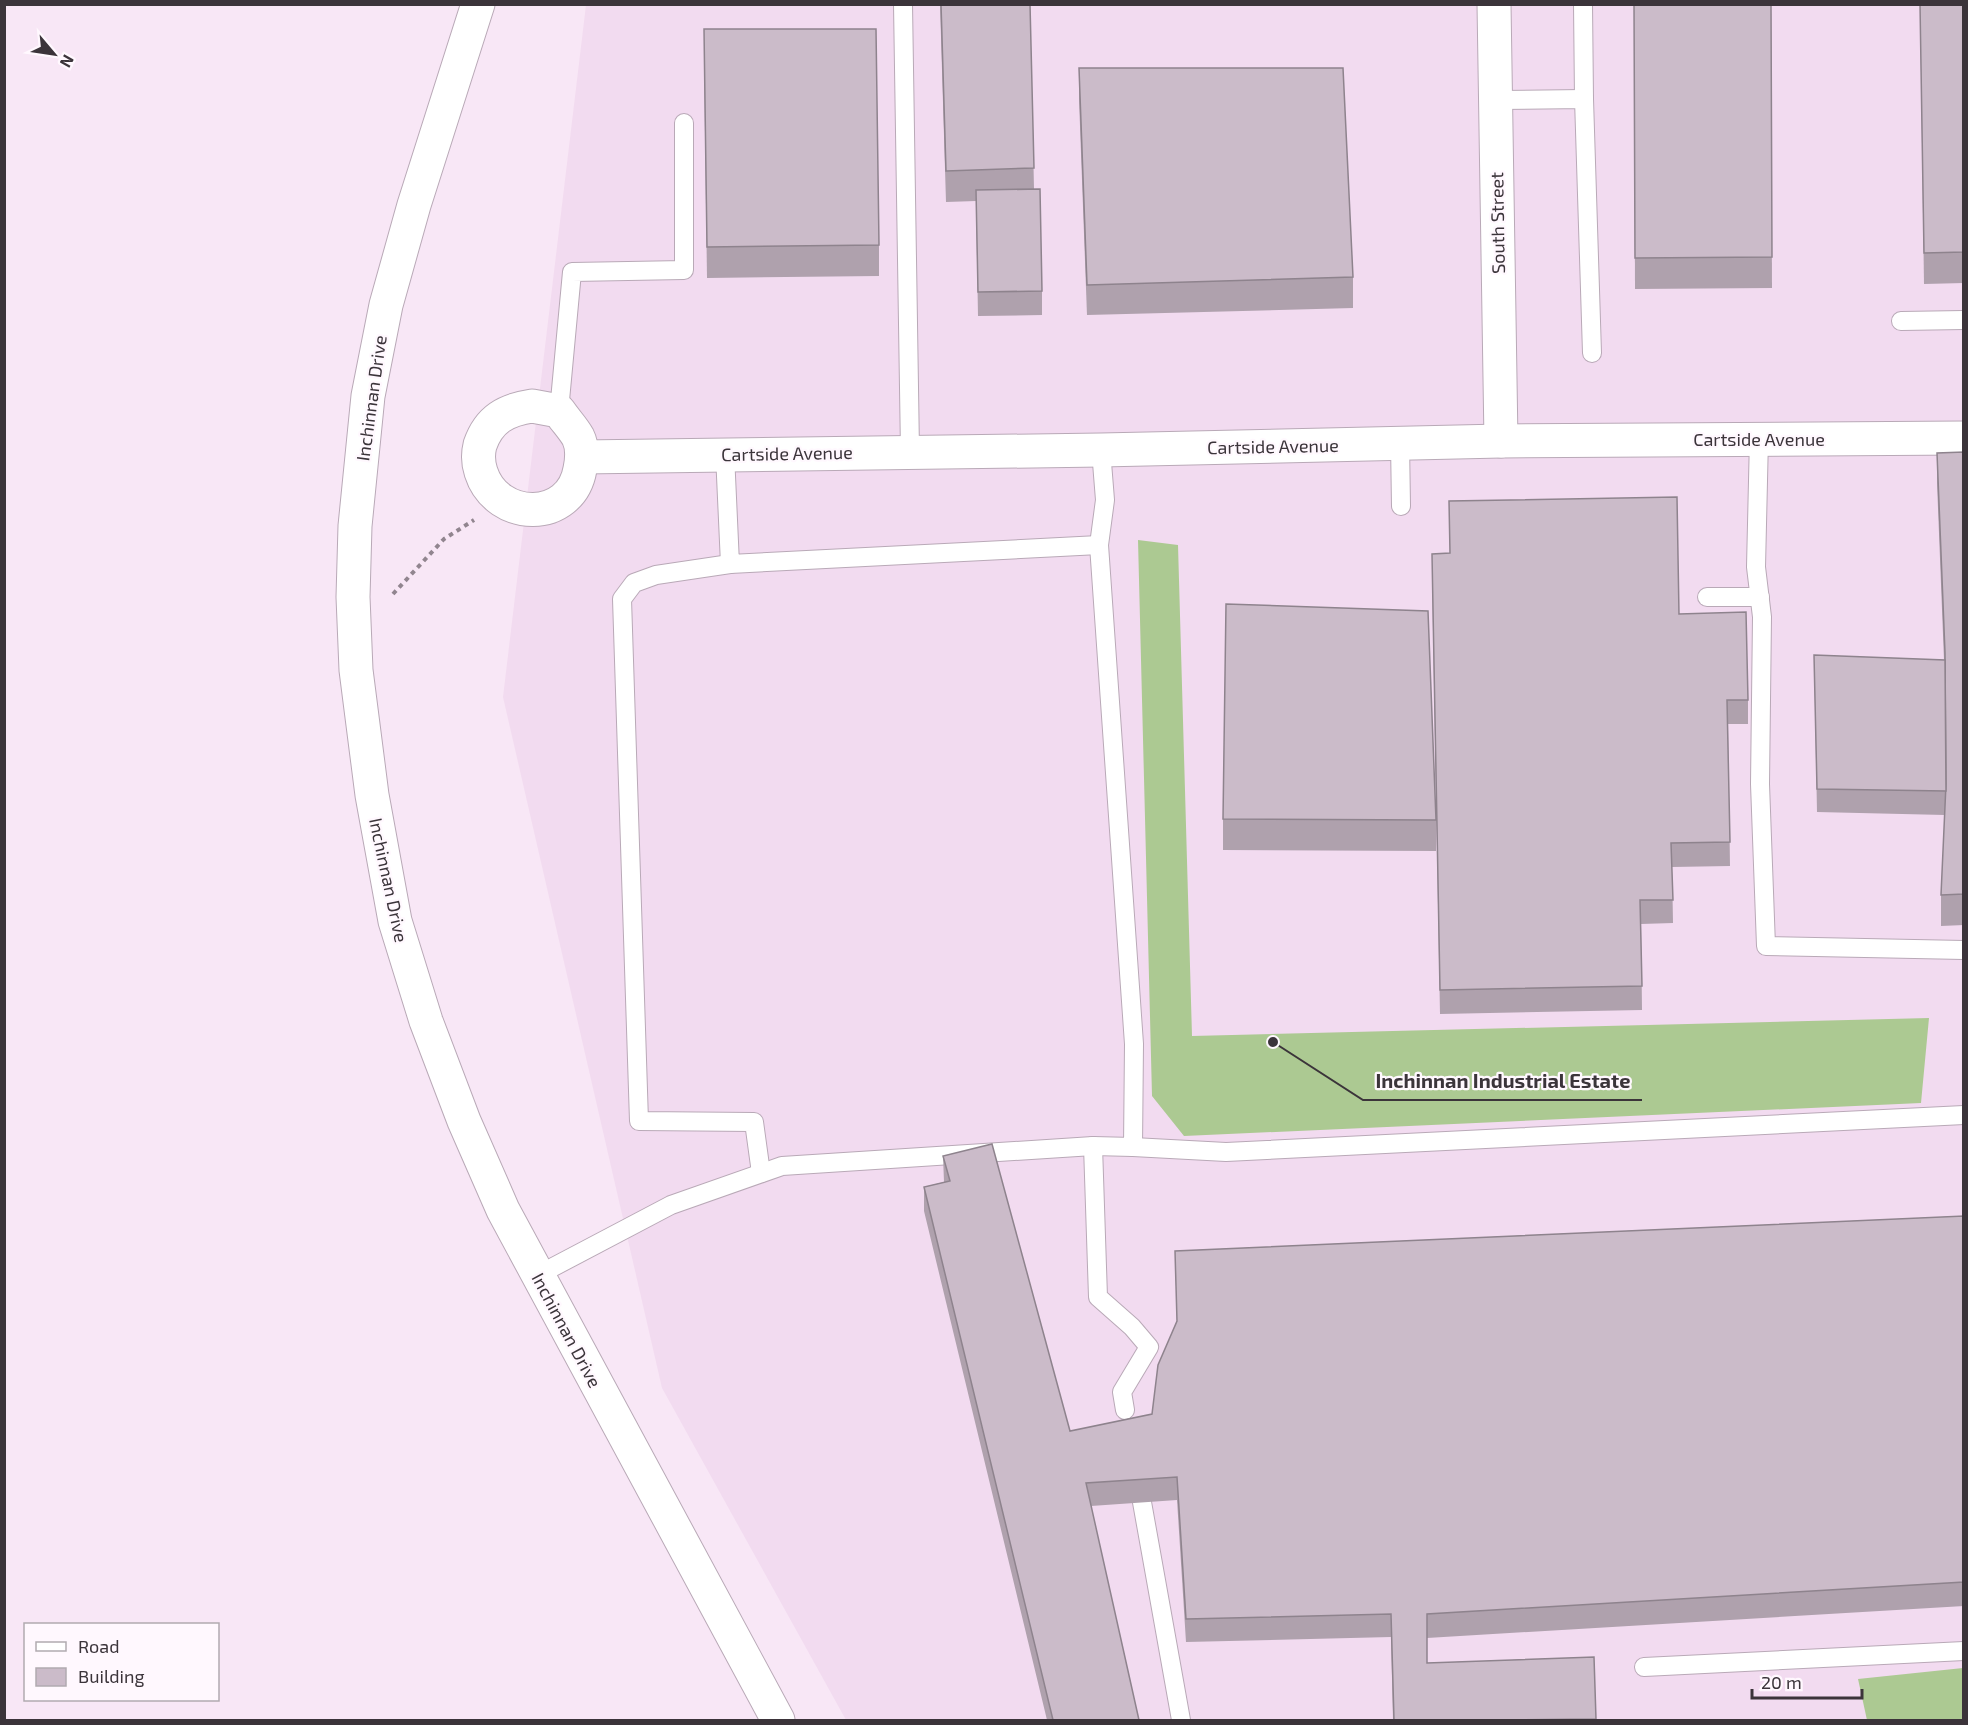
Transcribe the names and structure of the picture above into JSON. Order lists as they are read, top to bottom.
{
  "streets": {
    "street": ["South Street", "Inchinnan Drive", "Cartside Avenue"]
  },
  "crossings": [
    ["South Street", "Cartside Avenue"]
  ],
  "places": ["Inchinnan Industrial Estate"],
  "legend": ["Road", "Building"],
  "scale_bar": "20 m",
  "north": "bottom right"
}
